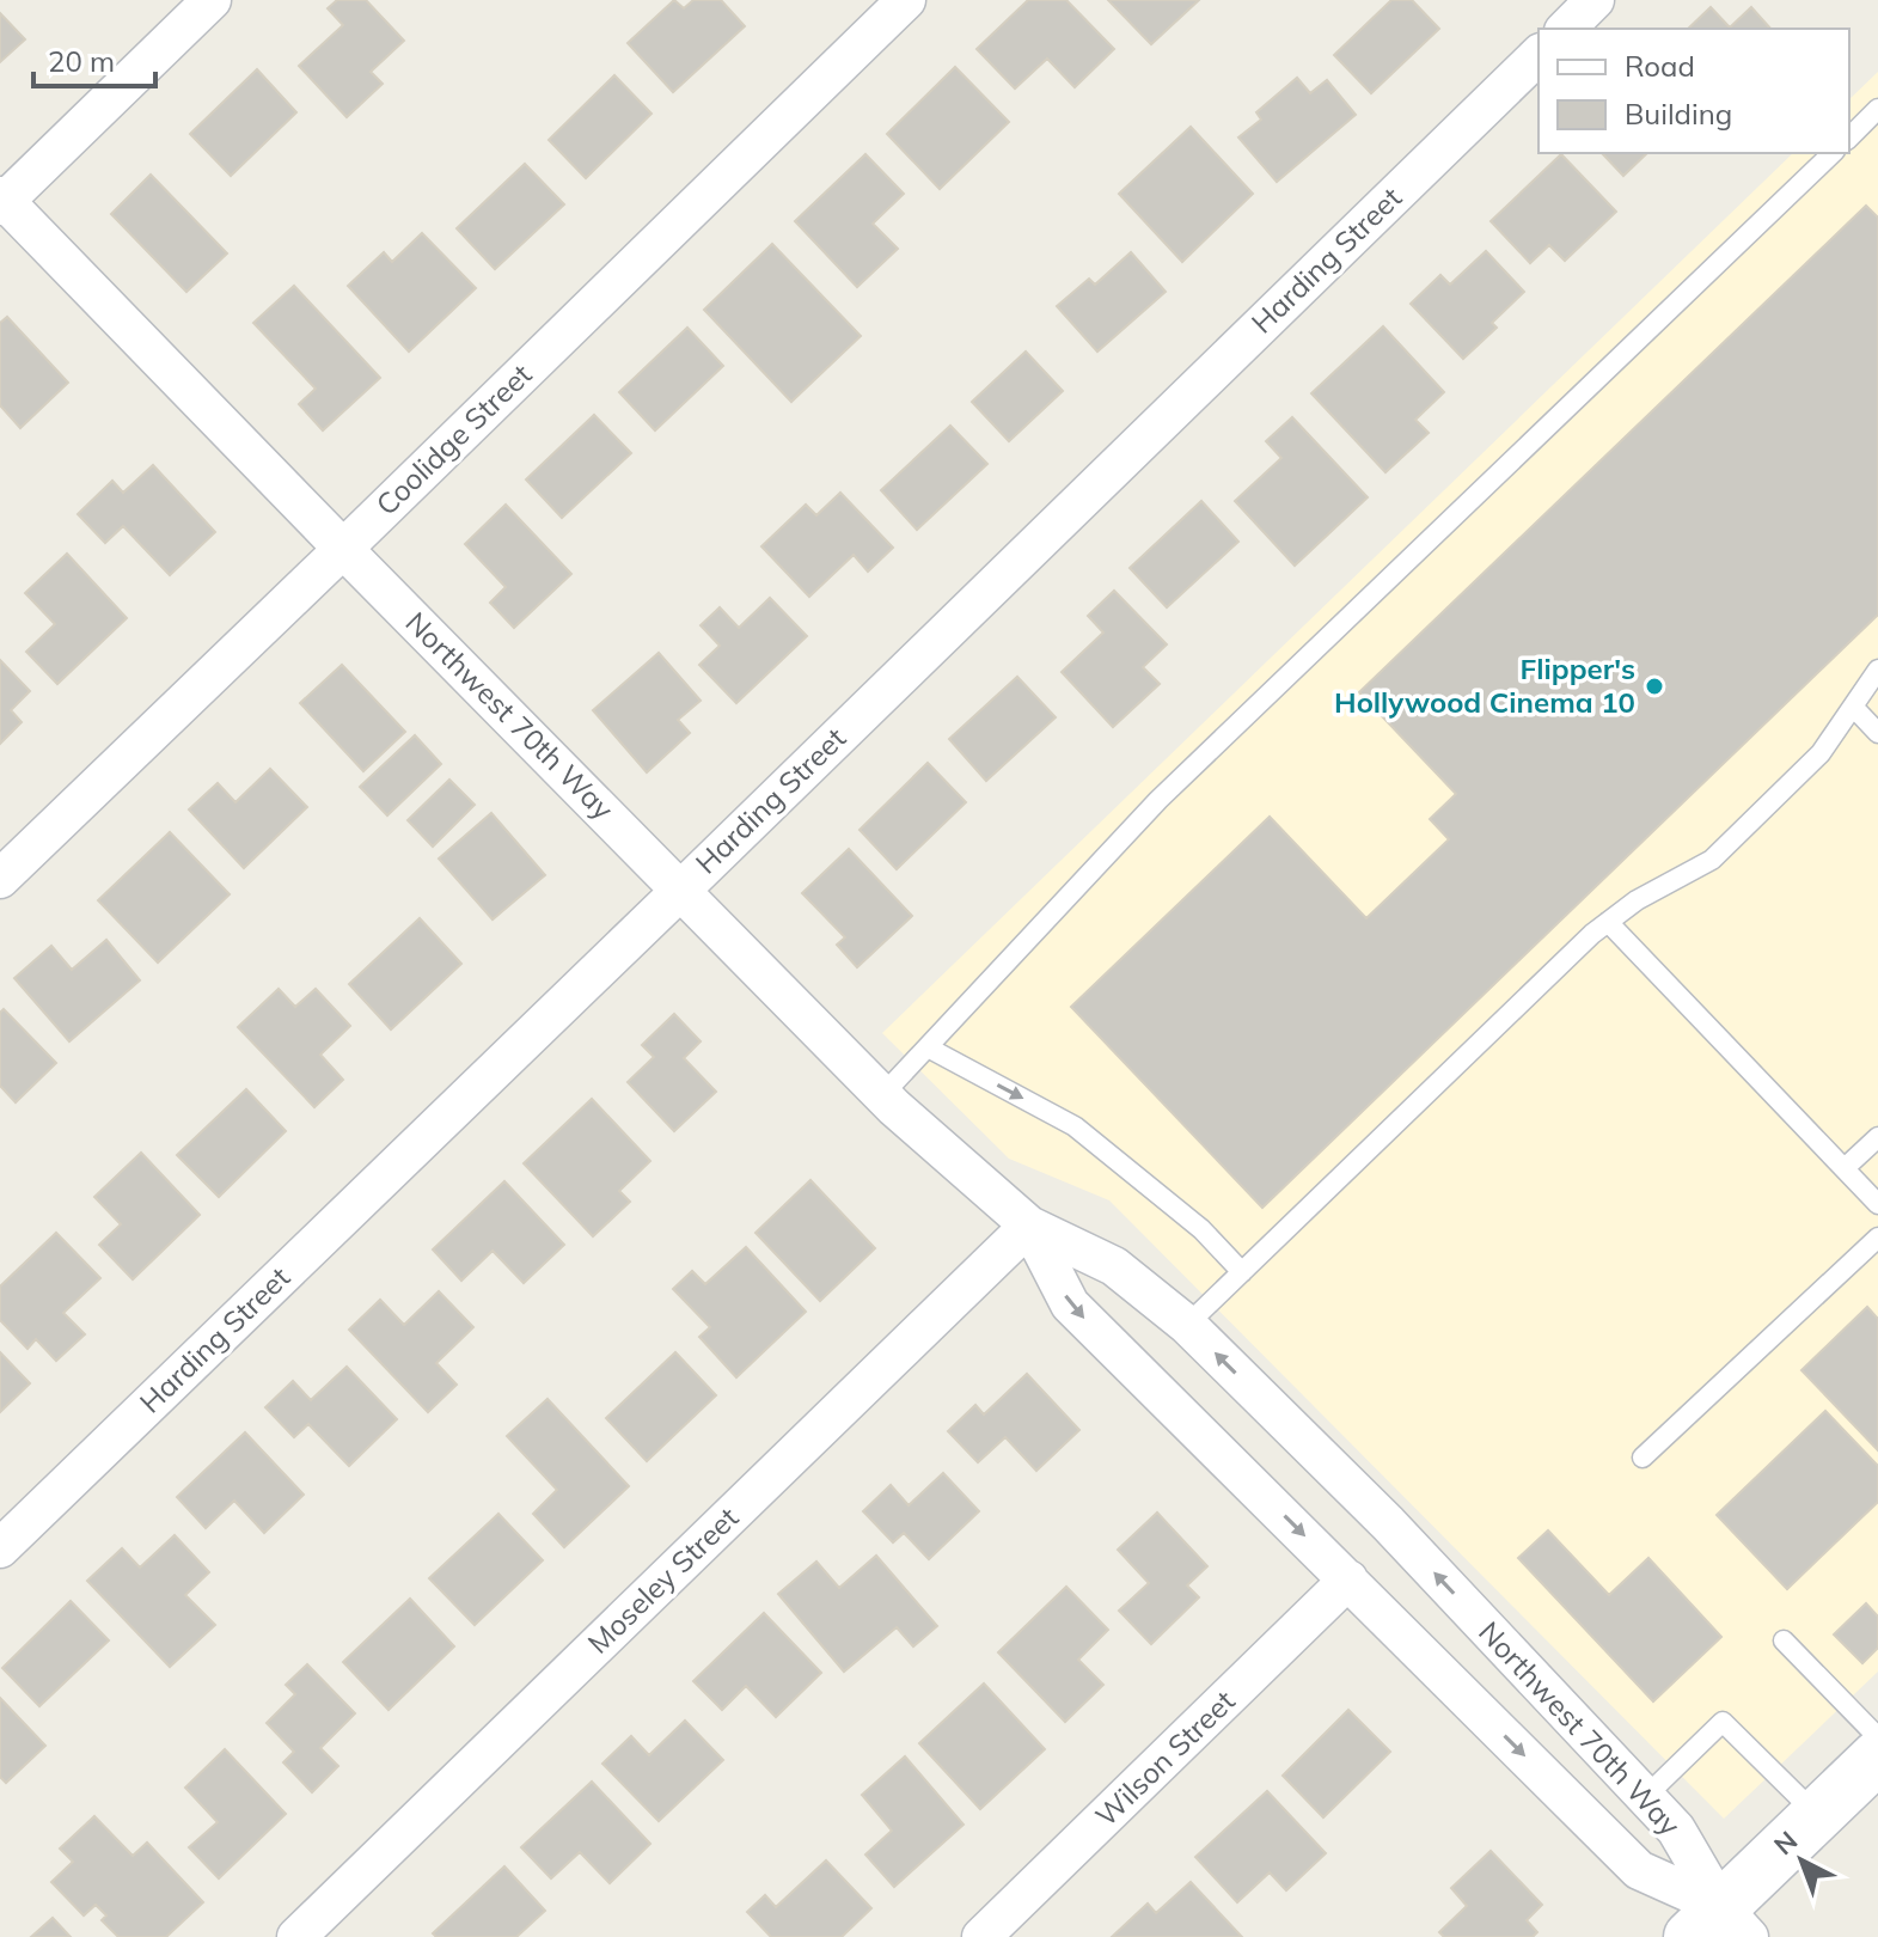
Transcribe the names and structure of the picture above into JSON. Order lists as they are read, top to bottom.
{
  "streets": {
    "street": [
      "Harding Street",
      "Coolidge Street",
      "Northwest 70th Way",
      "Moseley Street",
      "Wilson Street"
    ]
  },
  "crossings": [
    ["Harding Street", "Northwest 70th Way"],
    ["Coolidge Street", "Northwest 70th Way"],
    ["Northwest 70th Way", "Moseley Street"],
    ["Northwest 70th Way", "Wilson Street"]
  ],
  "places": ["Flipper's Hollywood Cinema 10"],
  "legend": ["Road", "Building"],
  "scale_bar": "20 m",
  "north": "top left"
}
